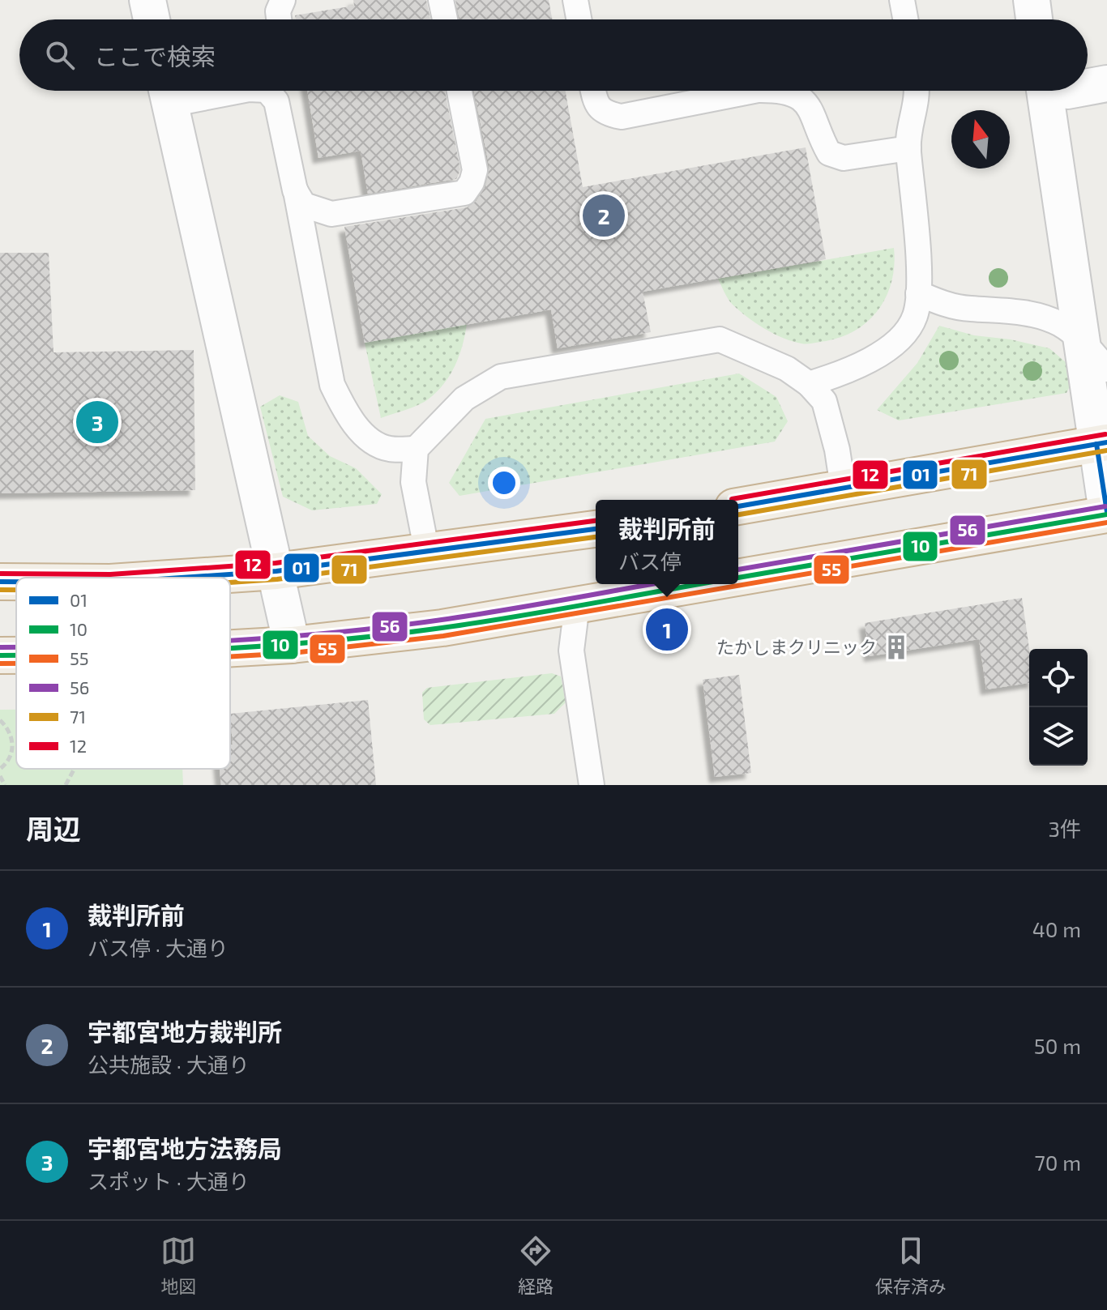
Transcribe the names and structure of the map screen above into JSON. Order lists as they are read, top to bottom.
{
  "places": {
    "building": ["たかしまクリニック"]
  },
  "lines": [
    "transit line 12",
    "transit line 01",
    "transit line 71",
    "transit line 56",
    "transit line 10",
    "transit line 55"
  ],
  "legend": [
    "01",
    "10",
    "55",
    "56",
    "71",
    "12"
  ],
  "north": "top",
  "page": {
    "search": "ここで検索",
    "pins": ["2", "3", "1"],
    "popup": ["裁判所前", "バス停"],
    "heading": ["周辺", "3件"],
    "list": [
      {
        "mark": "1",
        "name": "裁判所前",
        "note": "バス停 · 大通り",
        "value": "40 m"
      },
      {
        "mark": "2",
        "name": "宇都宮地方裁判所",
        "note": "公共施設 · 大通り",
        "value": "50 m"
      },
      {
        "mark": "3",
        "name": "宇都宮地方法務局",
        "note": "スポット · 大通り",
        "value": "70 m"
      }
    ],
    "nav": ["地図", "経路", "保存済み"]
  }
}
